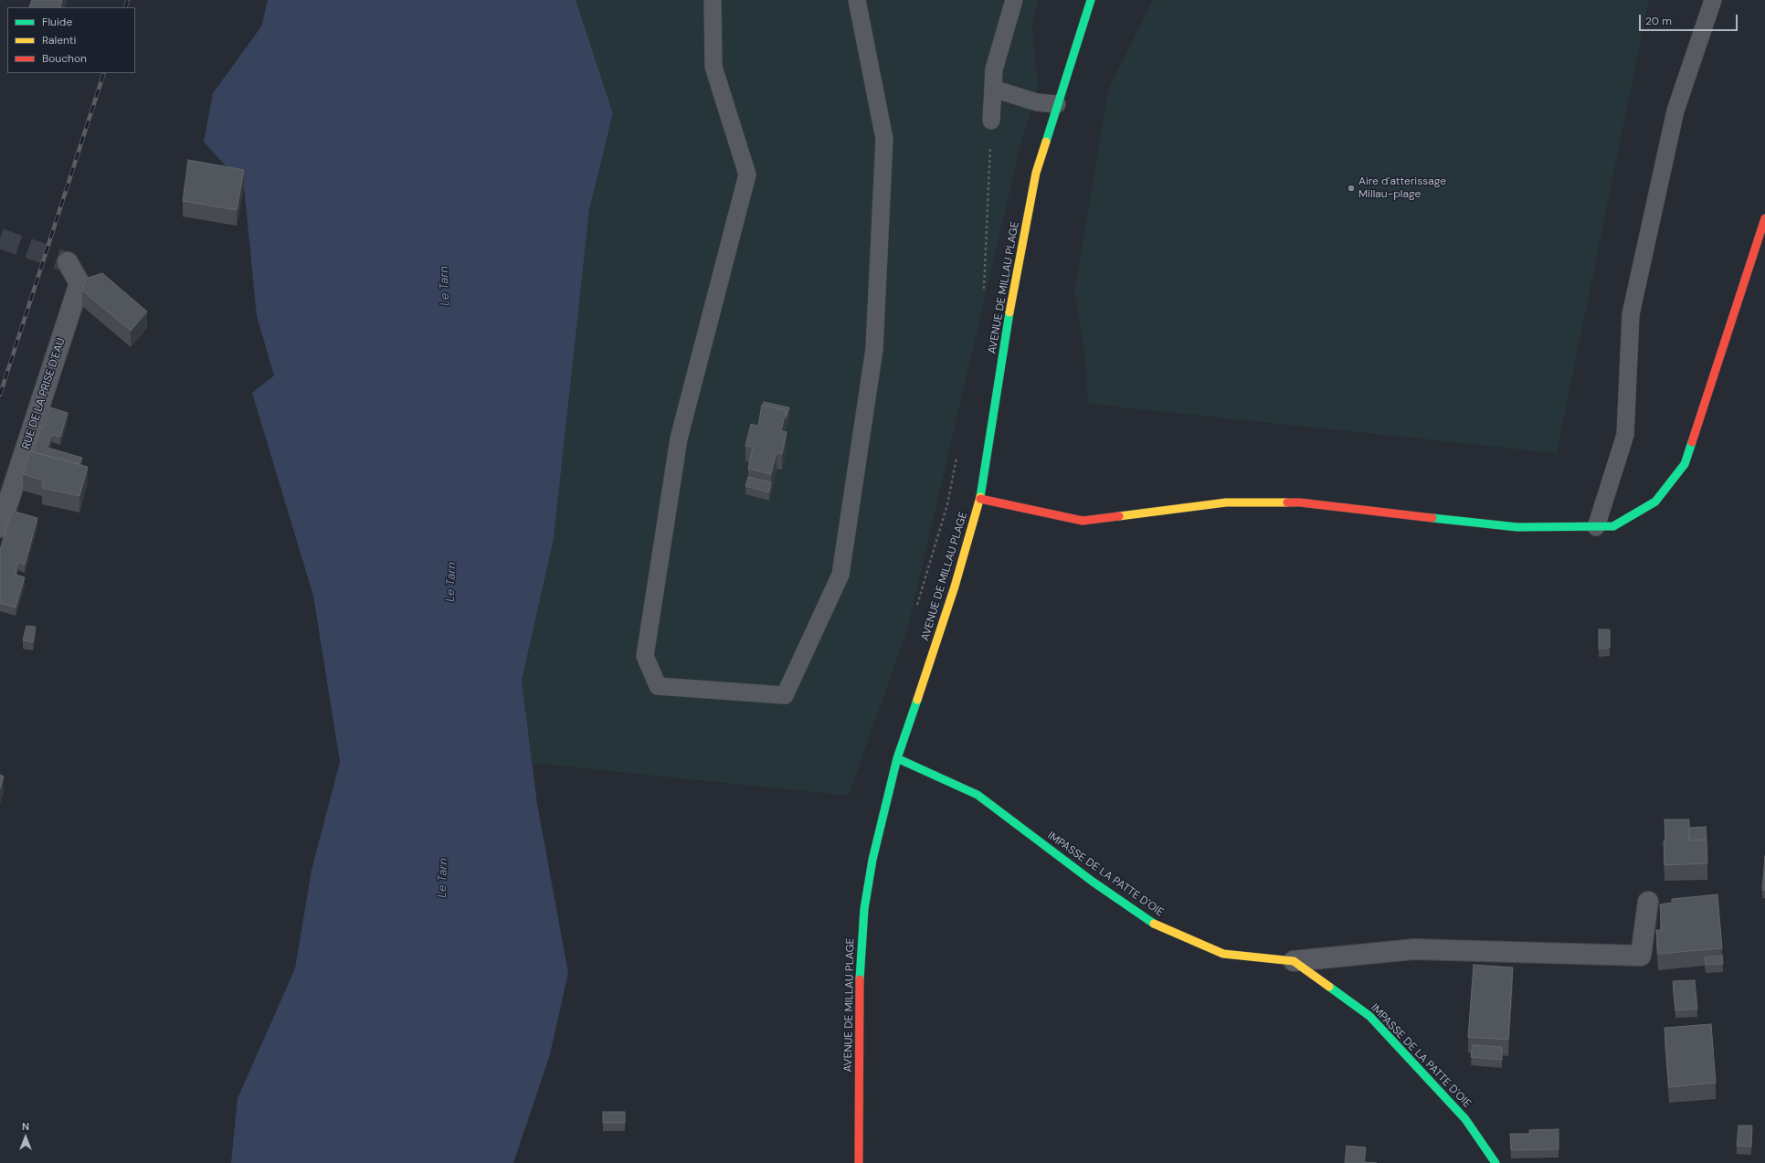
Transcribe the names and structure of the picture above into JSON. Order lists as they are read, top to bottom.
{
  "streets": {
    "street": ["AVENUE DE MILLAU PLAGE", "RUE DE LA PRISE D'EAU", "IMPASSE DE LA PATTE D'OIE"]
  },
  "crossings": [
    ["AVENUE DE MILLAU PLAGE", "IMPASSE DE LA PATTE D'OIE"]
  ],
  "water": ["Le Tarn"],
  "places": ["Aire d'atterissage Millau-plage"],
  "legend": ["Fluide", "Ralenti", "Bouchon"],
  "scale_bar": "20 m",
  "north": "top"
}
